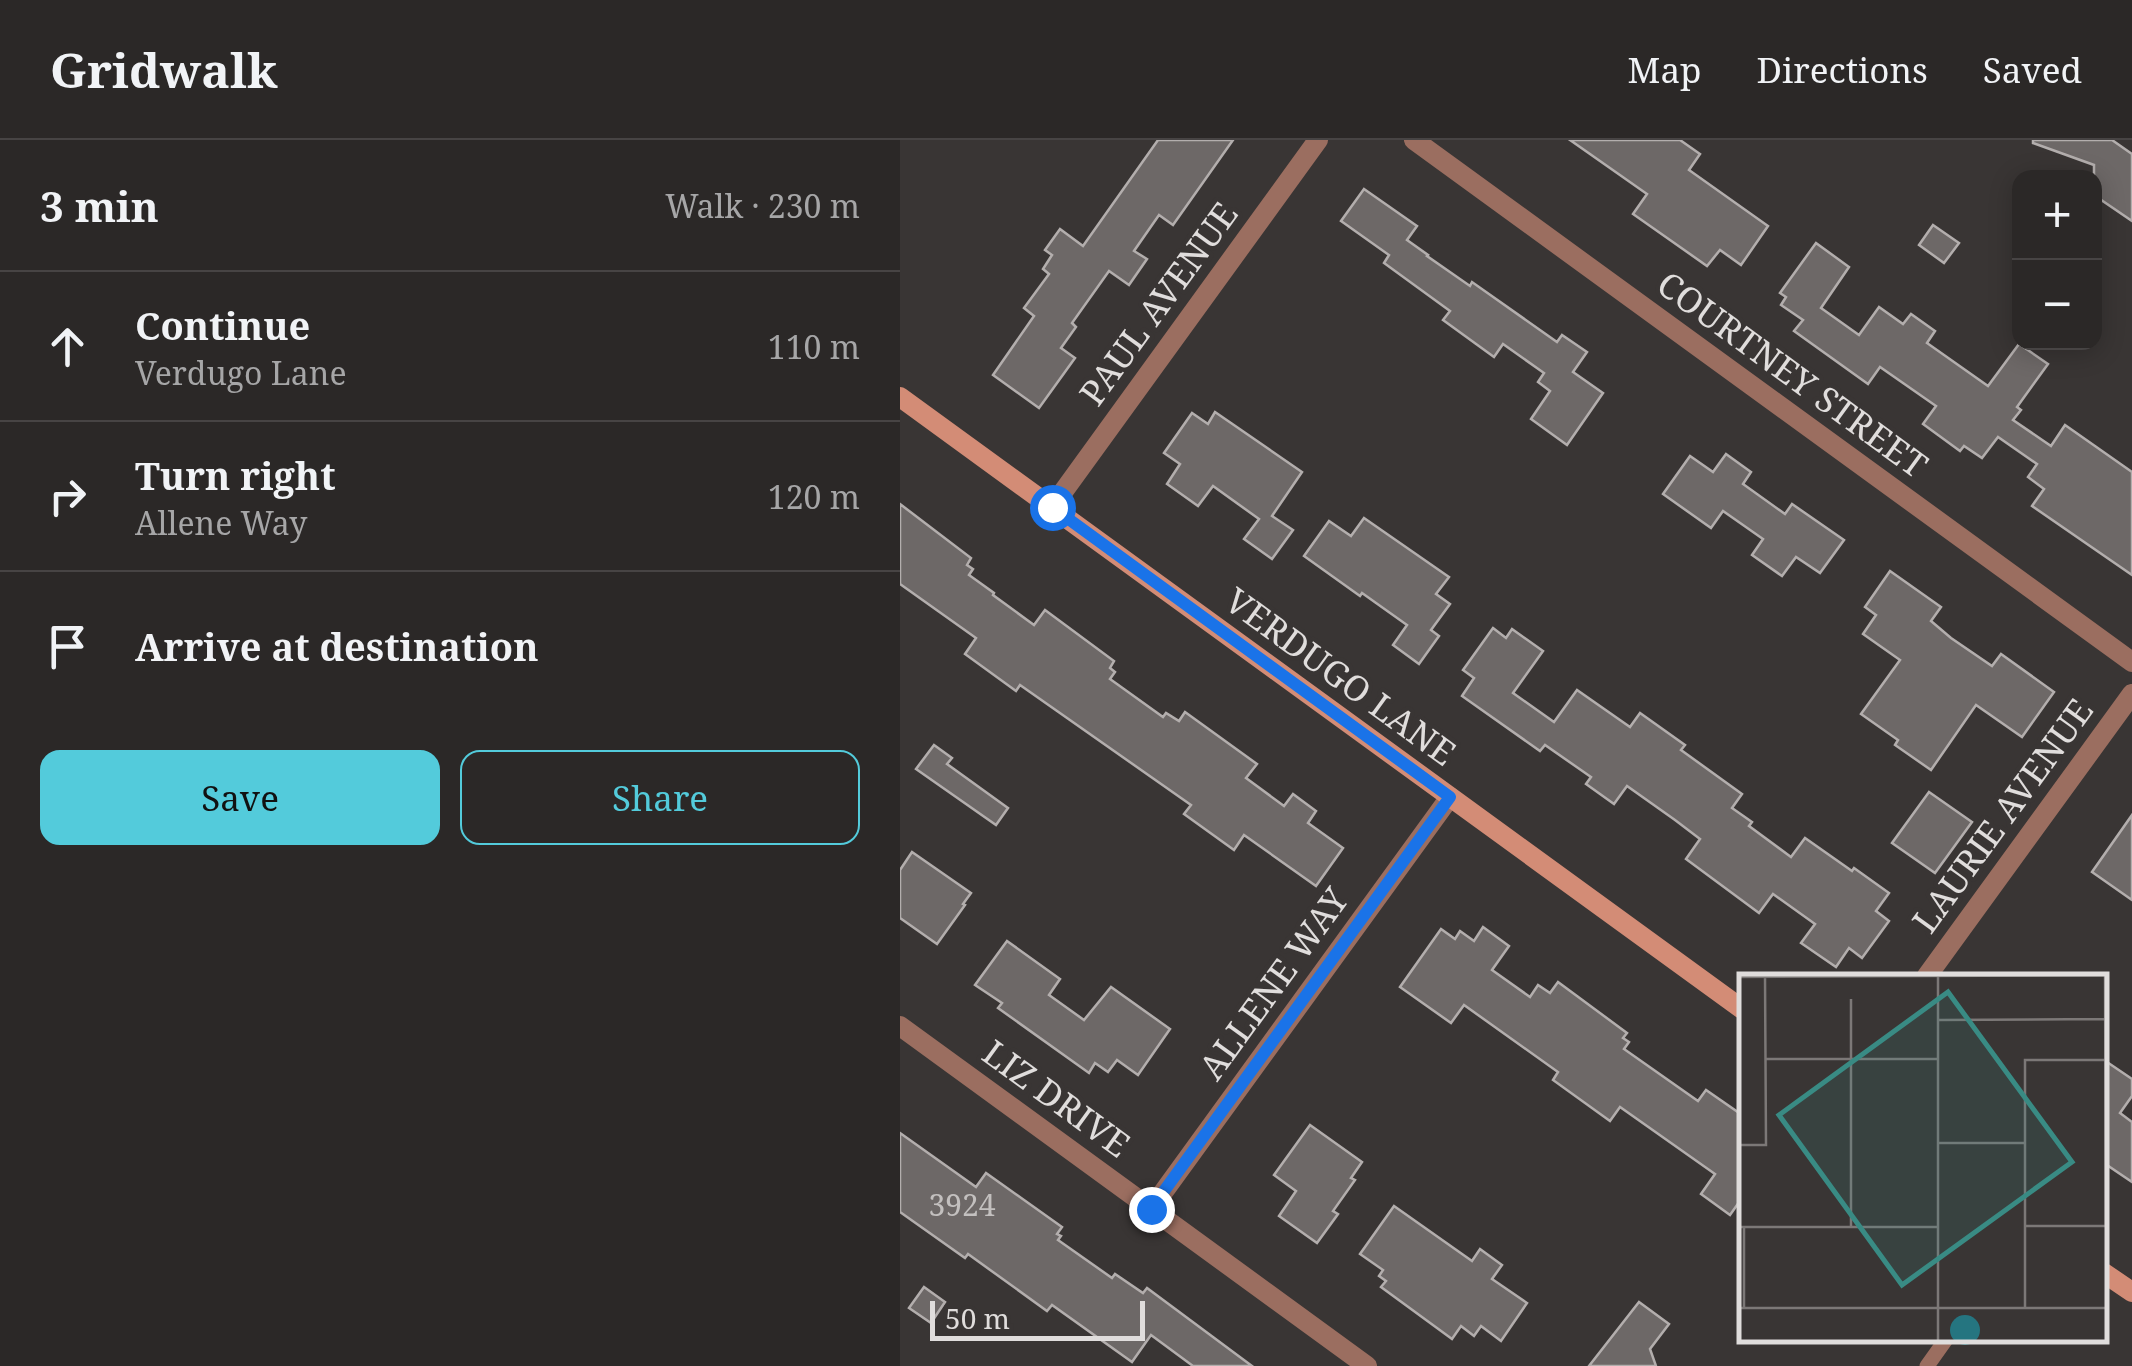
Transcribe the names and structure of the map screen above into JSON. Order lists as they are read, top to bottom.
{
  "streets": {
    "street": [
      "PAUL AVENUE",
      "COURTNEY STREET",
      "VERDUGO LANE",
      "LAURIE AVENUE",
      "ALLENE WAY",
      "LIZ DRIVE"
    ]
  },
  "crossings": [
    ["PAUL AVENUE", "VERDUGO LANE"],
    ["VERDUGO LANE", "ALLENE WAY"],
    ["ALLENE WAY", "LIZ DRIVE"]
  ],
  "house_numbers": ["3924"],
  "scale_bar": "50 m",
  "page": {
    "header": "Gridwalk",
    "nav": ["Map", "Directions", "Saved"],
    "heading": ["3 min", "Walk · 230 m"],
    "map_buttons": ["+", "−"],
    "list": [
      ["Continue", "Verdugo Lane", "110 m"],
      ["Turn right", "Allene Way", "120 m"],
      "Arrive at destination"
    ],
    "buttons": ["Save", "Share"],
    "scale": "50 m"
  }
}
